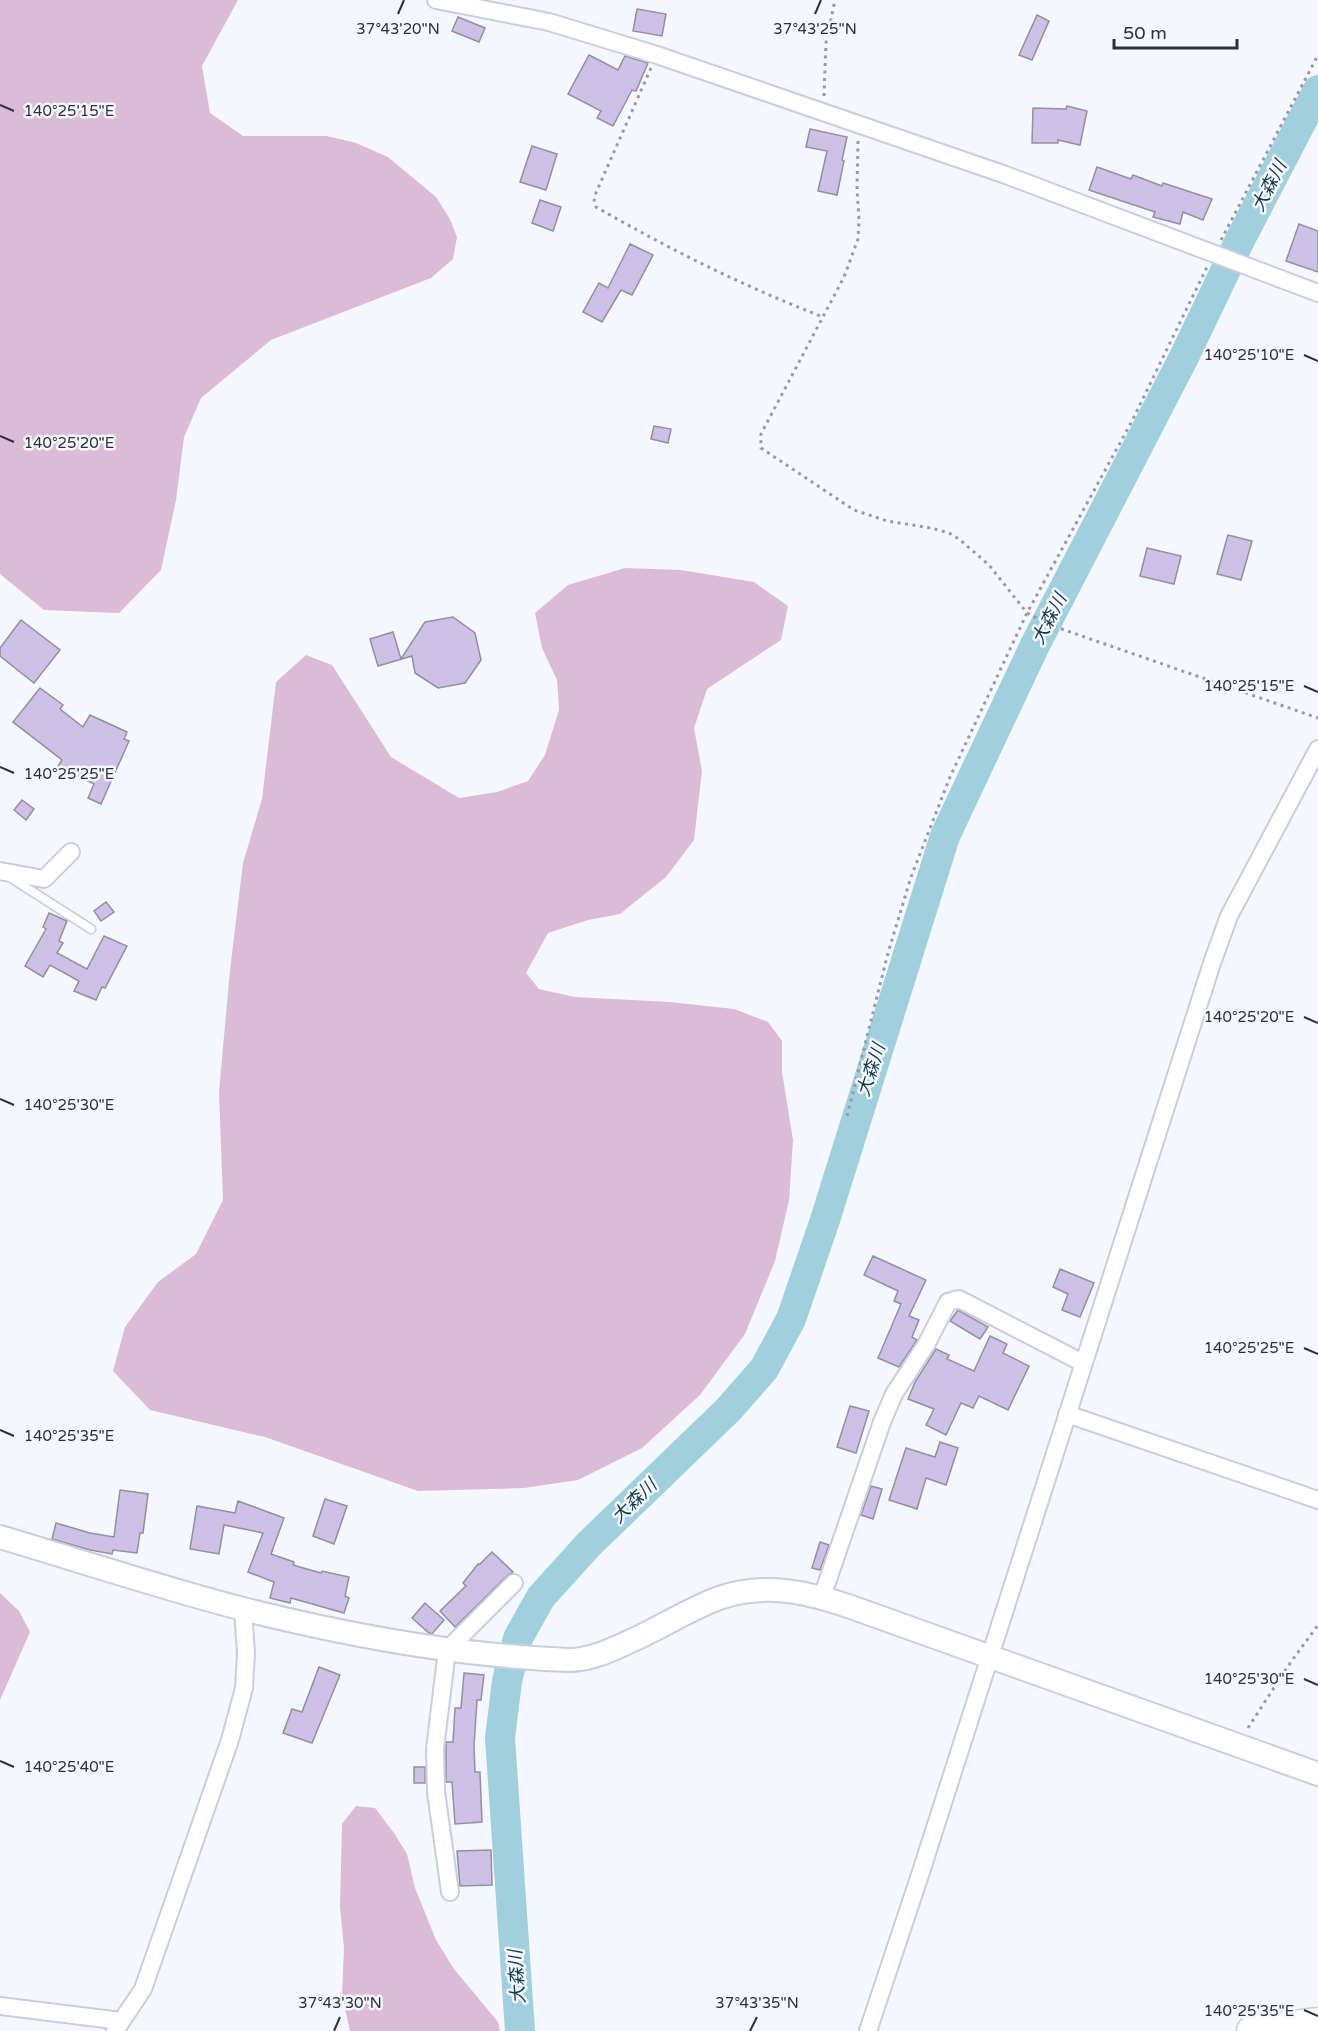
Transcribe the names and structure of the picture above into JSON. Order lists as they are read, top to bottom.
{
  "water": ["大森川"],
  "scale_bar": "50 m",
  "coordinates": [
    "37°43'20\"N",
    "37°43'25\"N",
    "140°25'15\"E",
    "140°25'10\"E",
    "140°25'20\"E",
    "140°25'25\"E",
    "140°25'30\"E",
    "140°25'35\"E",
    "140°25'40\"E",
    "37°43'30\"N",
    "37°43'35\"N"
  ]
}
